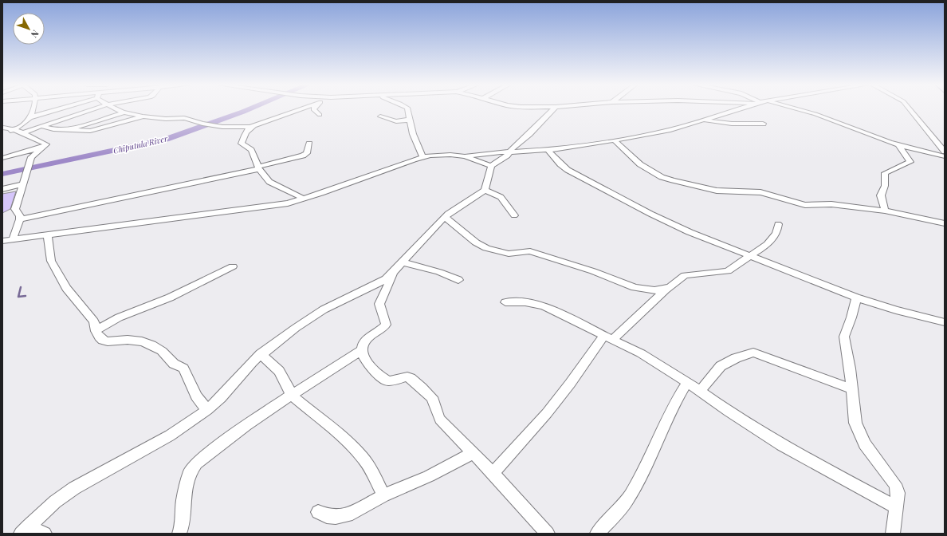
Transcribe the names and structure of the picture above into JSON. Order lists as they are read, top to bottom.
{
  "water": ["Chiputula River"],
  "north": "bottom right"
}
